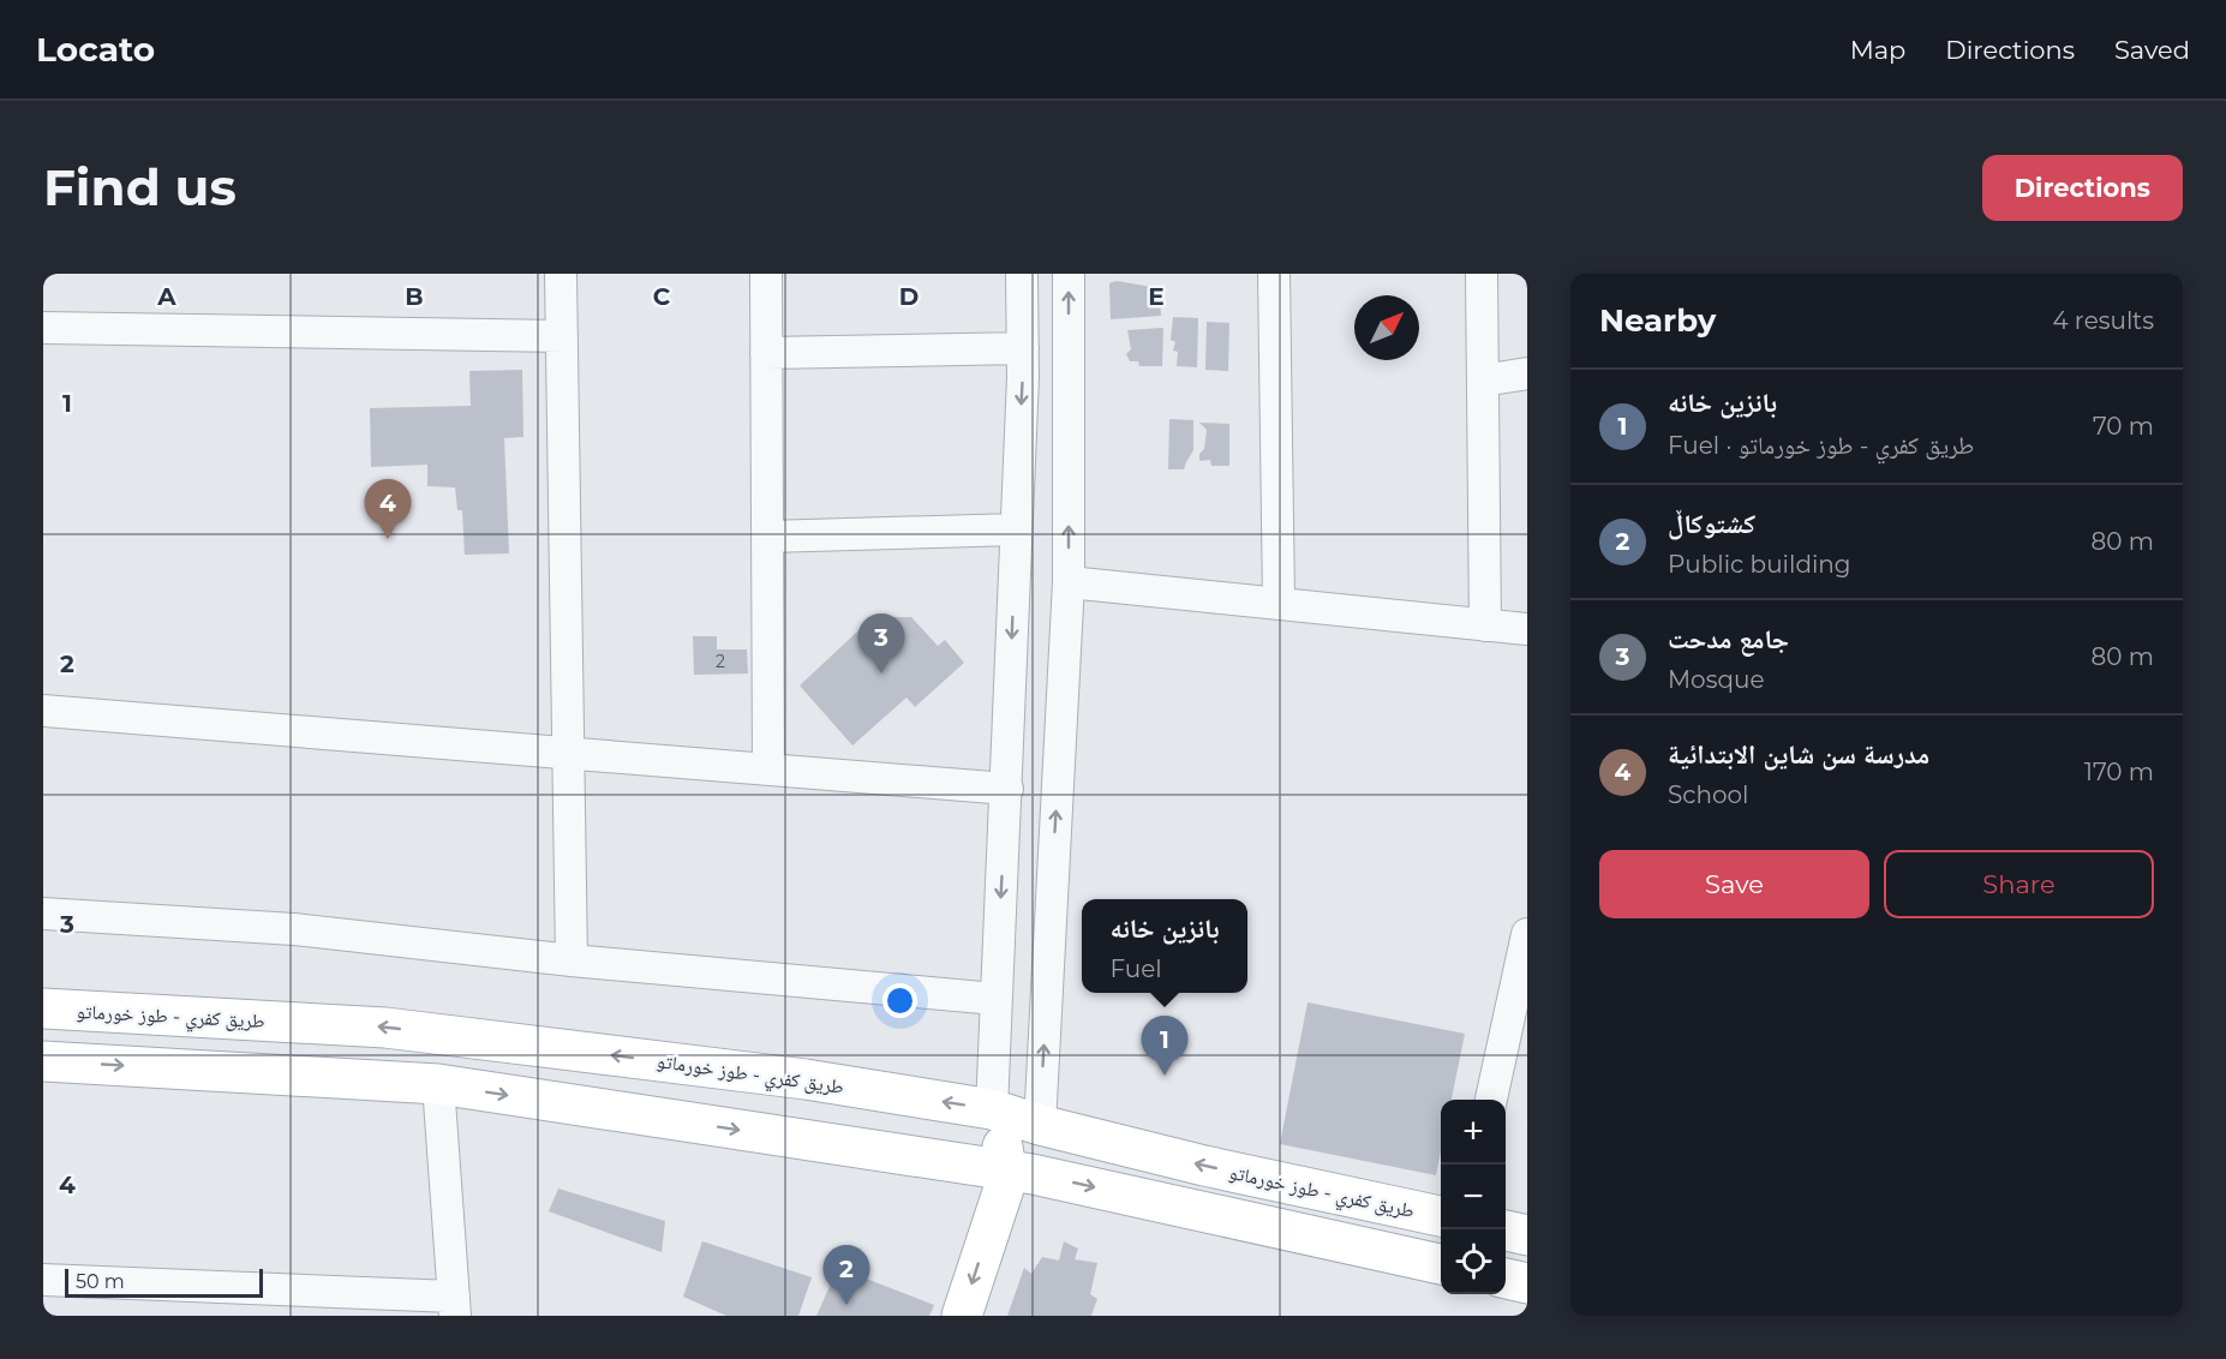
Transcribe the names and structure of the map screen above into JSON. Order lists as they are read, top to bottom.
{
  "streets": {
    "main road": ["طريق كفري - طوز خورماتو"]
  },
  "house_numbers": ["2"],
  "scale_bar": "50 m",
  "north": "top right",
  "page": {
    "header": "Locato",
    "nav": ["Map", "Directions", "Saved"],
    "buttons": [
      "Directions",
      ["Save", "Share"]
    ],
    "title": "Find us",
    "heading": ["Nearby", "4 results"],
    "list": [
      {
        "mark": "1",
        "name": "بانزين خانه",
        "note": "Fuel · طريق كفري - طوز خورماتو",
        "value": "70 m"
      },
      {
        "mark": "2",
        "name": "کشتوکاڵ",
        "note": "Public building",
        "value": "80 m"
      },
      {
        "mark": "3",
        "name": "جامع مدحت",
        "note": "Mosque",
        "value": "80 m"
      },
      {
        "mark": "4",
        "name": "مدرسة سن شاين الابتدائية",
        "note": "School",
        "value": "170 m"
      }
    ],
    "pins": [
      "4",
      "3",
      "1",
      "2"
    ],
    "popup": ["بانزين خانه", "Fuel"],
    "map_buttons": ["+", "−"],
    "scale": "50 m"
  },
  "grid": {
    "columns": [
      "A",
      "B",
      "C",
      "D",
      "E"
    ],
    "rows": [
      "1",
      "2",
      "3",
      "4"
    ]
  }
}
